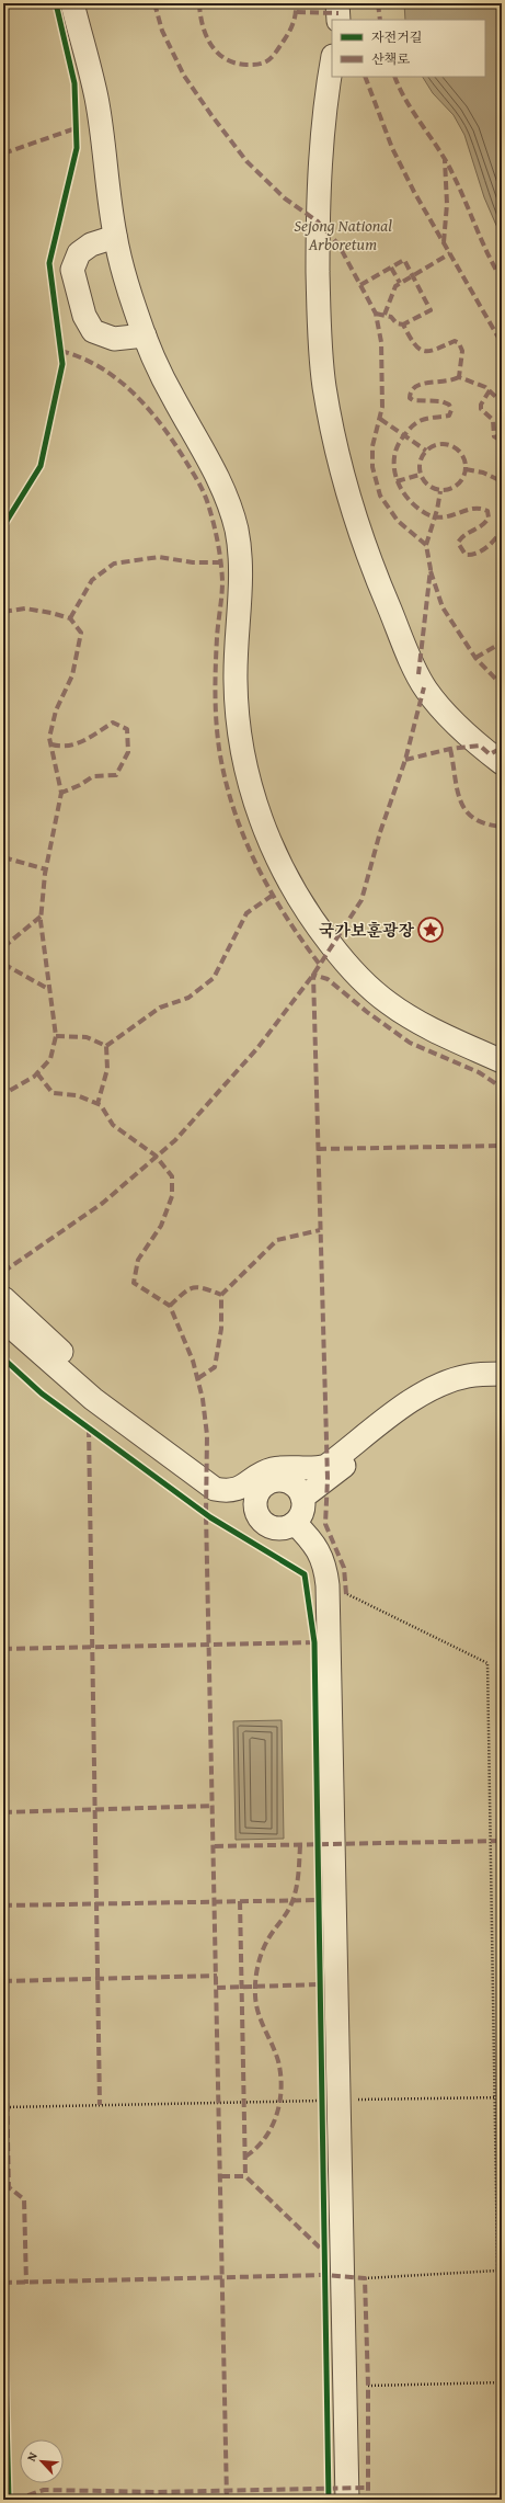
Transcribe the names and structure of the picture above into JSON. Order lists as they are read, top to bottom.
{
  "parks": ["Sejong National Arboretum"],
  "places": {
    "place": ["국가보훈광장"]
  },
  "legend": ["자전거길", "산책로"],
  "north": "top left"
}
